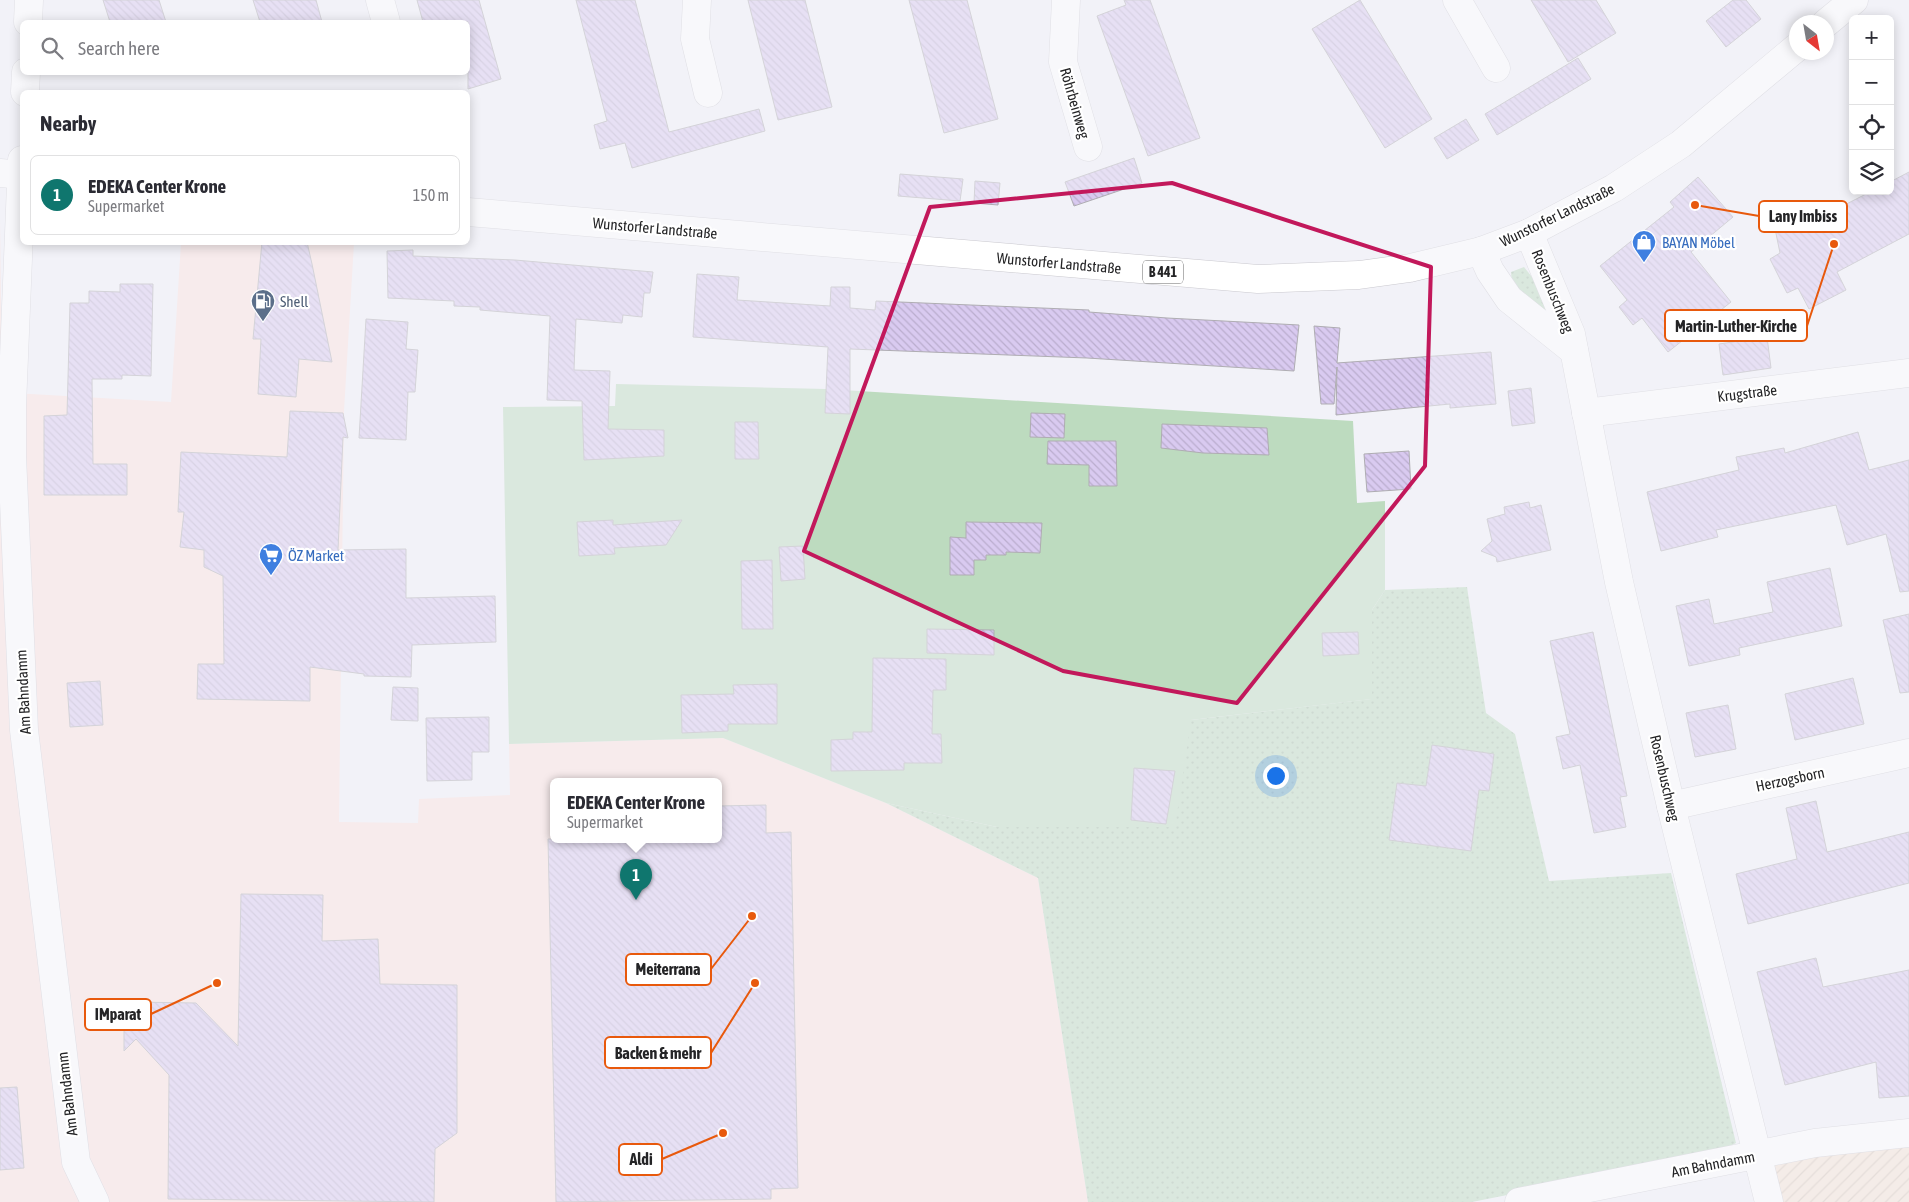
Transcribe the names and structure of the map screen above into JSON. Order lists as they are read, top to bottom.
{
  "streets": {
    "street": [
      "Röhrbeinweg",
      "Wunstorfer Landstraße",
      "B 441",
      "Rosenbuschweg",
      "Krugstraße",
      "Am Bahndamm",
      "Herzogsborn"
    ]
  },
  "crossings": [
    ["Wunstorfer Landstraße", "Rosenbuschweg"],
    ["Rosenbuschweg", "Krugstraße"],
    ["Rosenbuschweg", "Am Bahndamm"],
    ["Rosenbuschweg", "Herzogsborn"]
  ],
  "places": {
    "other": [
      "Lany Imbiss",
      "Martin-Luther-Kirche",
      "Meiterrana",
      "IMparat",
      "Backen & mehr",
      "Aldi"
    ],
    "shop": ["BAYAN Möbel"],
    "fuel station": ["Shell"],
    "supermarket": ["ÖZ Market"]
  },
  "north": "bottom right",
  "page": {
    "map_buttons": ["+", "−"],
    "search": "Search here",
    "heading": "Nearby",
    "list": [
      {
        "mark": "1",
        "name": "EDEKA Center Krone",
        "note": "Supermarket",
        "value": "150 m"
      }
    ],
    "popup": ["EDEKA Center Krone", "Supermarket"],
    "pins": "1"
  }
}
